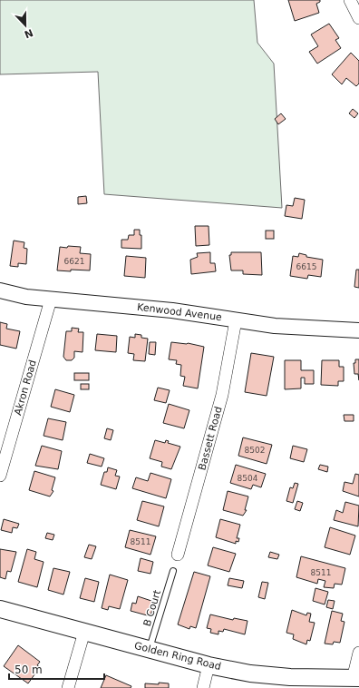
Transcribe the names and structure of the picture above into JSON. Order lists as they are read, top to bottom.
{
  "streets": {
    "main road": ["Golden Ring Road"],
    "street": ["Kenwood Avenue", "Akron Road", "Bassett Road"],
    "lane": ["B Court"]
  },
  "crossings": [
    ["Kenwood Avenue", "Akron Road"],
    ["Kenwood Avenue", "Bassett Road"],
    ["B Court", "Golden Ring Road"]
  ],
  "house_numbers": [
    "6621",
    "6615",
    "8502",
    "8504",
    "8511",
    "8511"
  ],
  "scale_bar": "50 m",
  "north": "bottom"
}
